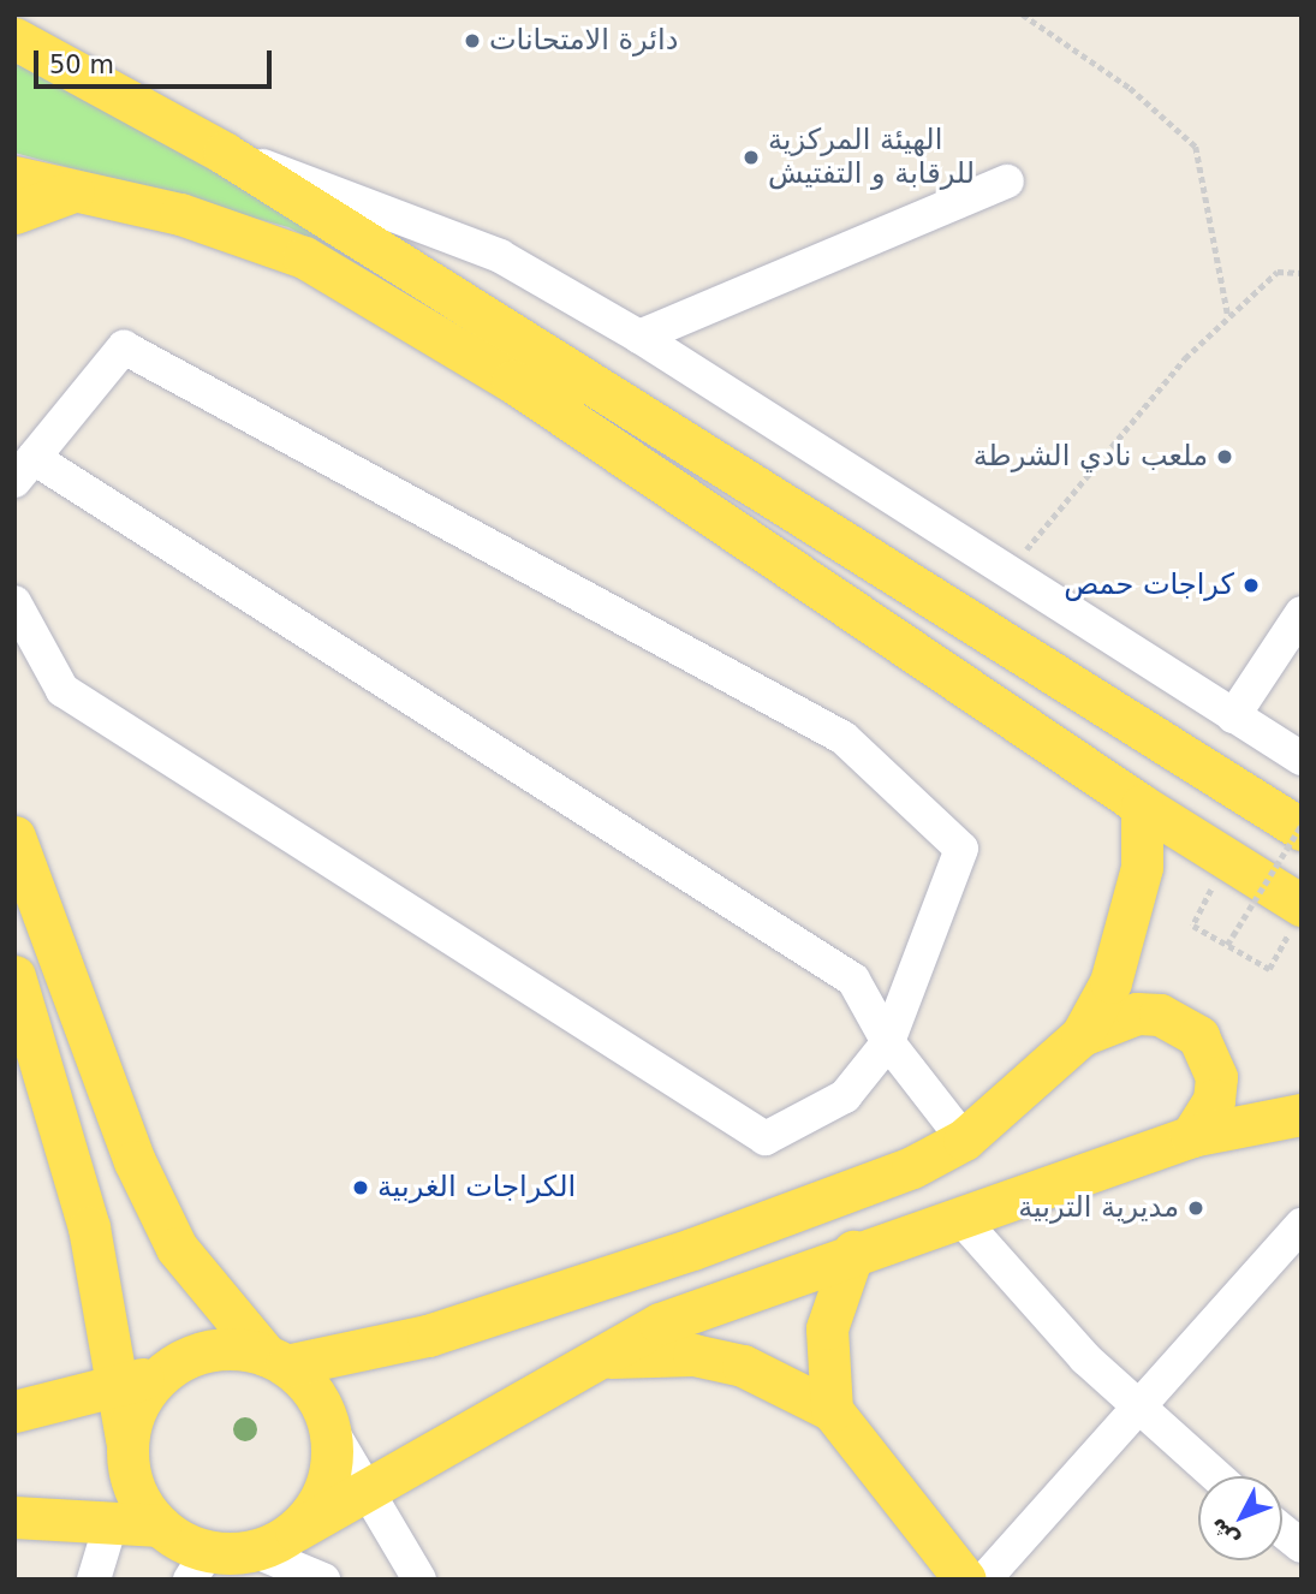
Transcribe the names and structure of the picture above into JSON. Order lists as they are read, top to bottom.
{
  "places": [
    "دائرة الامتحانات",
    "الهيئة المركزية للرقابة و التفتيش",
    "ملعب نادي الشرطة",
    "كراجات حمص",
    "الكراجات الغربية",
    "مديرية التربية"
  ],
  "scale_bar": "50 m",
  "north": "bottom left"
}
